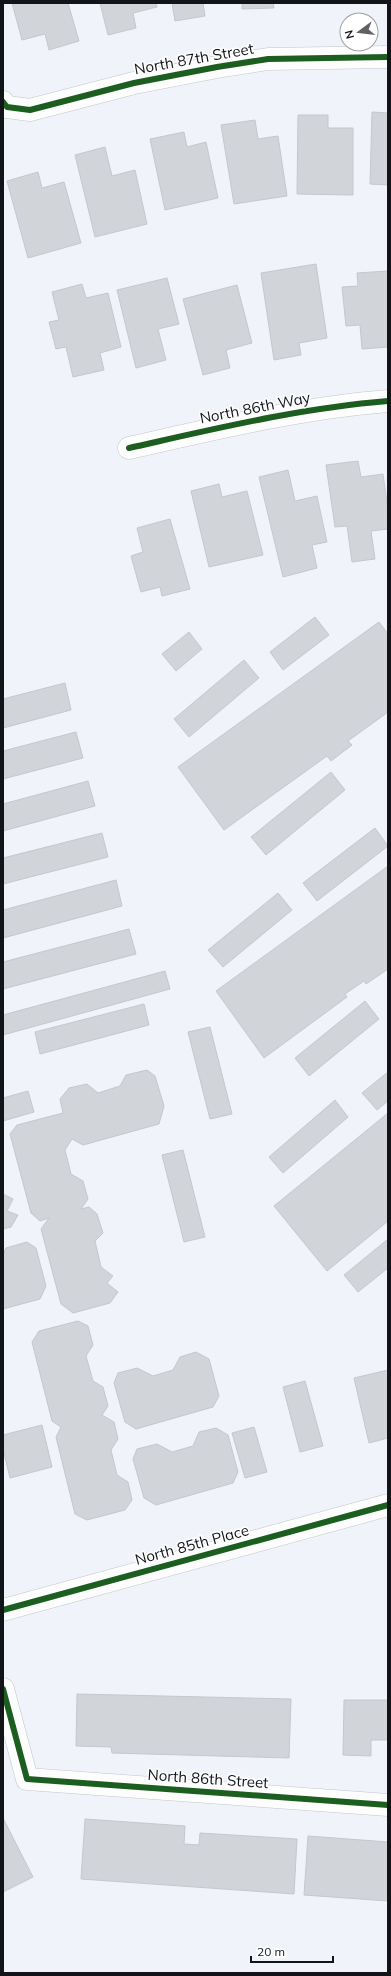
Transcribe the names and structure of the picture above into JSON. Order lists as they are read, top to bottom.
{
  "streets": {
    "street": [
      "North 87th Street",
      "North 86th Way",
      "North 85th Place",
      "North 86th Street"
    ]
  },
  "scale_bar": "20 m",
  "north": "left"
}
